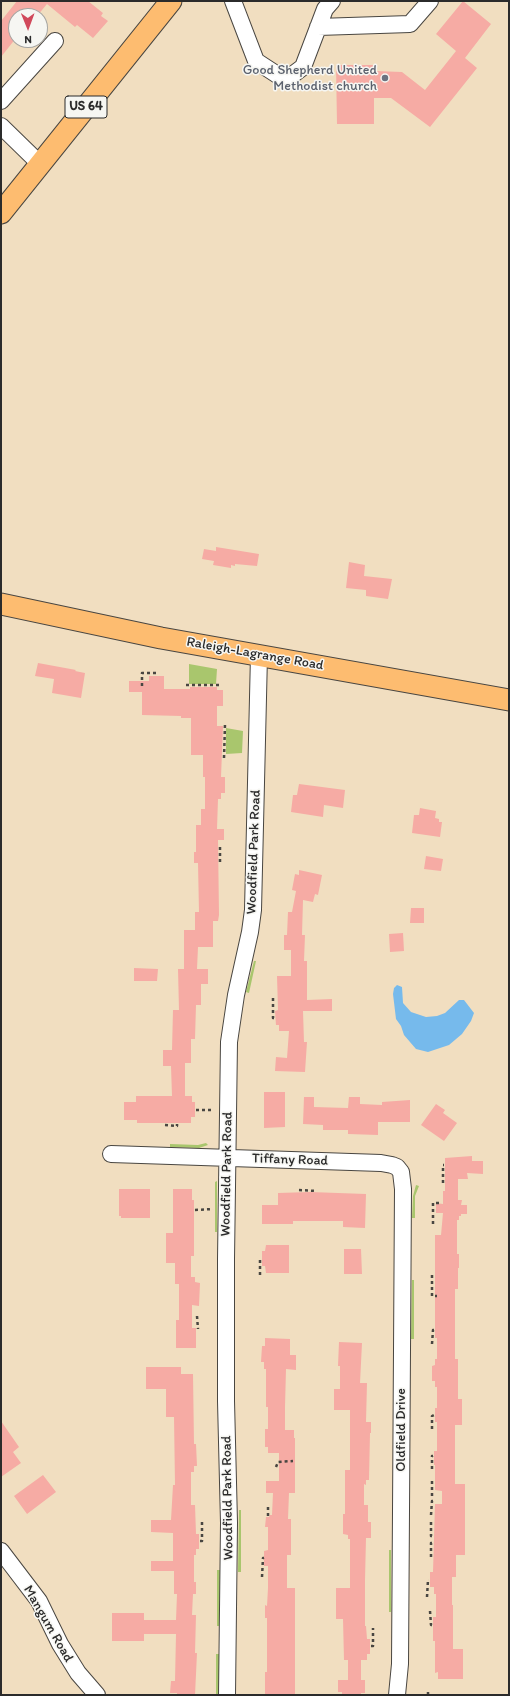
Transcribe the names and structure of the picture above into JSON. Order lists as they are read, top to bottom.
{
  "streets": {
    "main road": ["US 64", "Raleigh-Lagrange Road"],
    "street": [
      "Woodfield Park Road",
      "Tiffany Road",
      "Oldfield Drive",
      "Mangum Road"
    ]
  },
  "crossings": [
    ["Raleigh-Lagrange Road", "Woodfield Park Road"],
    ["Woodfield Park Road", "Tiffany Road"],
    ["Tiffany Road", "Oldfield Drive"]
  ],
  "places": ["Good Shepherd United Methodist church"],
  "north": "bottom"
}
